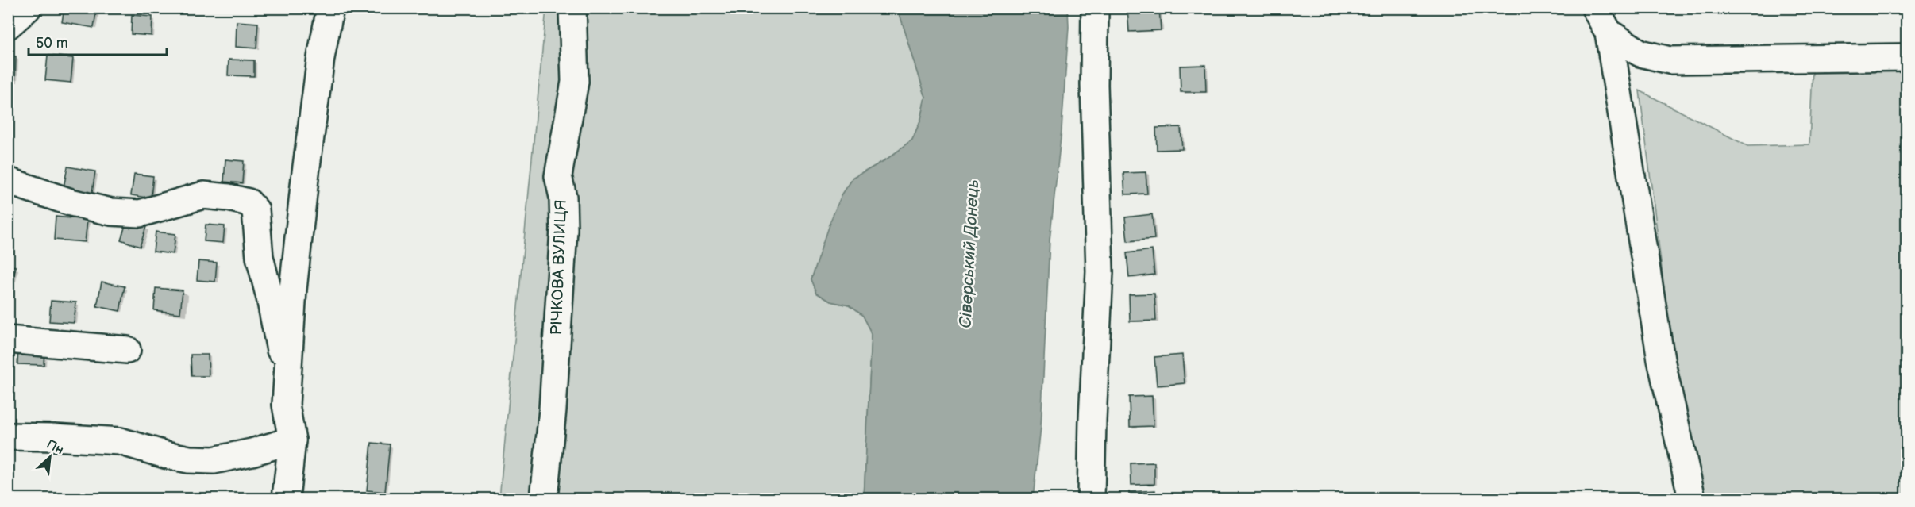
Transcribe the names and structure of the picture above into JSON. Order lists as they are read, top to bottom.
{
  "streets": {
    "street": ["РІЧКОВА ВУЛИЦЯ"]
  },
  "water": ["Сіверський Донець"],
  "scale_bar": "50 m",
  "north": "top right"
}
